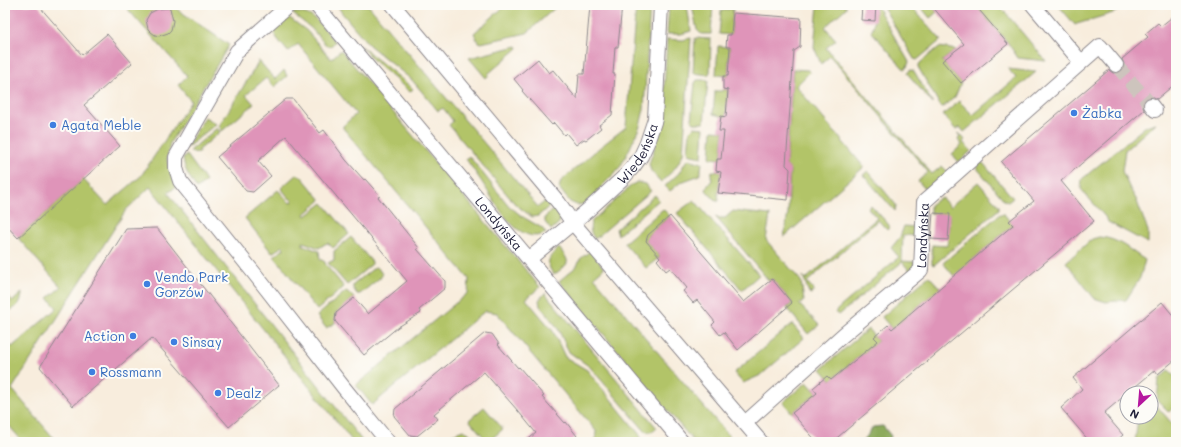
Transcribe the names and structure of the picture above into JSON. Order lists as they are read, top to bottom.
{
  "streets": {
    "street": ["Wiedeńska", "Londyńska"]
  },
  "crossings": [
    ["Wiedeńska", "Londyńska"]
  ],
  "places": [
    "Żabka",
    "Agata Meble",
    "Vendo Park Gorzów",
    "Action",
    "Sinsay",
    "Rossmann",
    "Dealz"
  ],
  "north": "bottom left"
}
